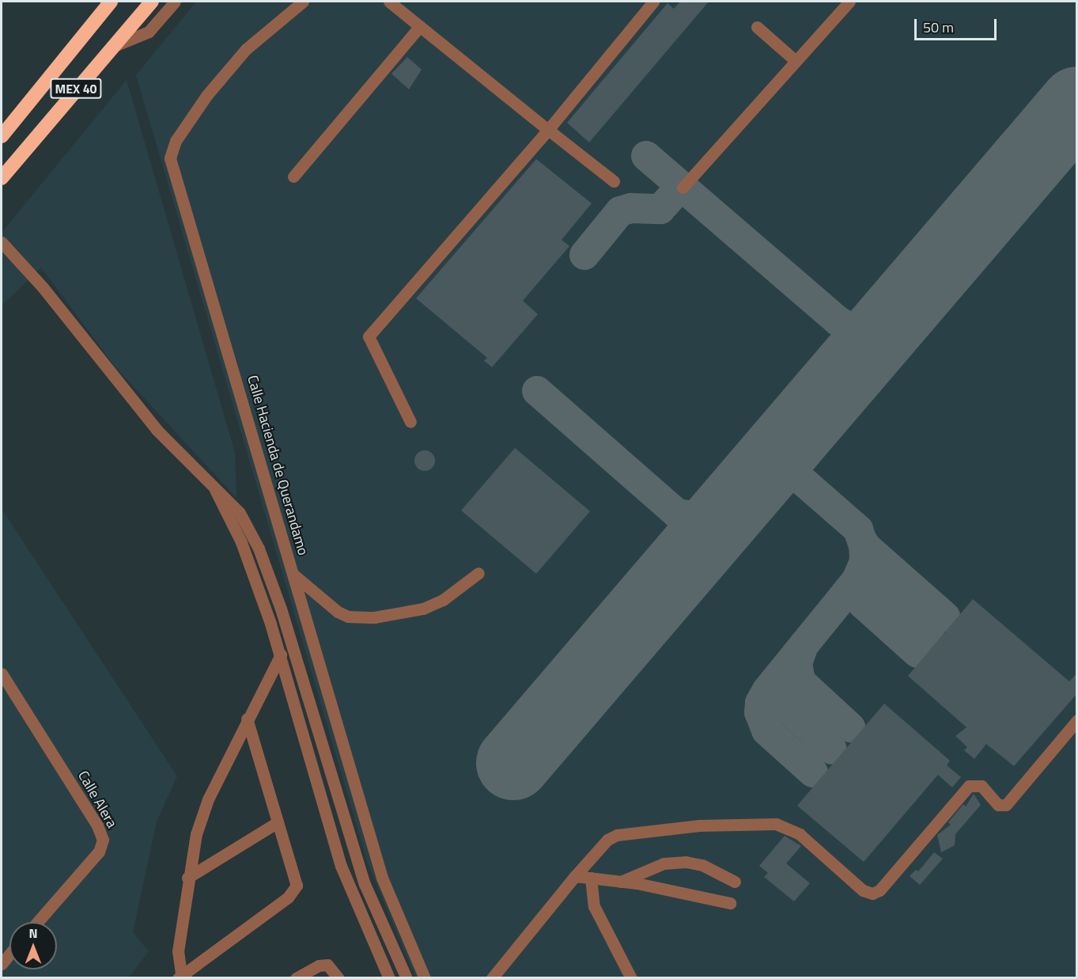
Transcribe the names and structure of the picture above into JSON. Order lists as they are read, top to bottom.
{
  "streets": {
    "highway": ["MEX 40"],
    "street": ["Calle Hacienda de Querandamo", "Calle Alera"]
  },
  "scale_bar": "50 m",
  "north": "top"
}
